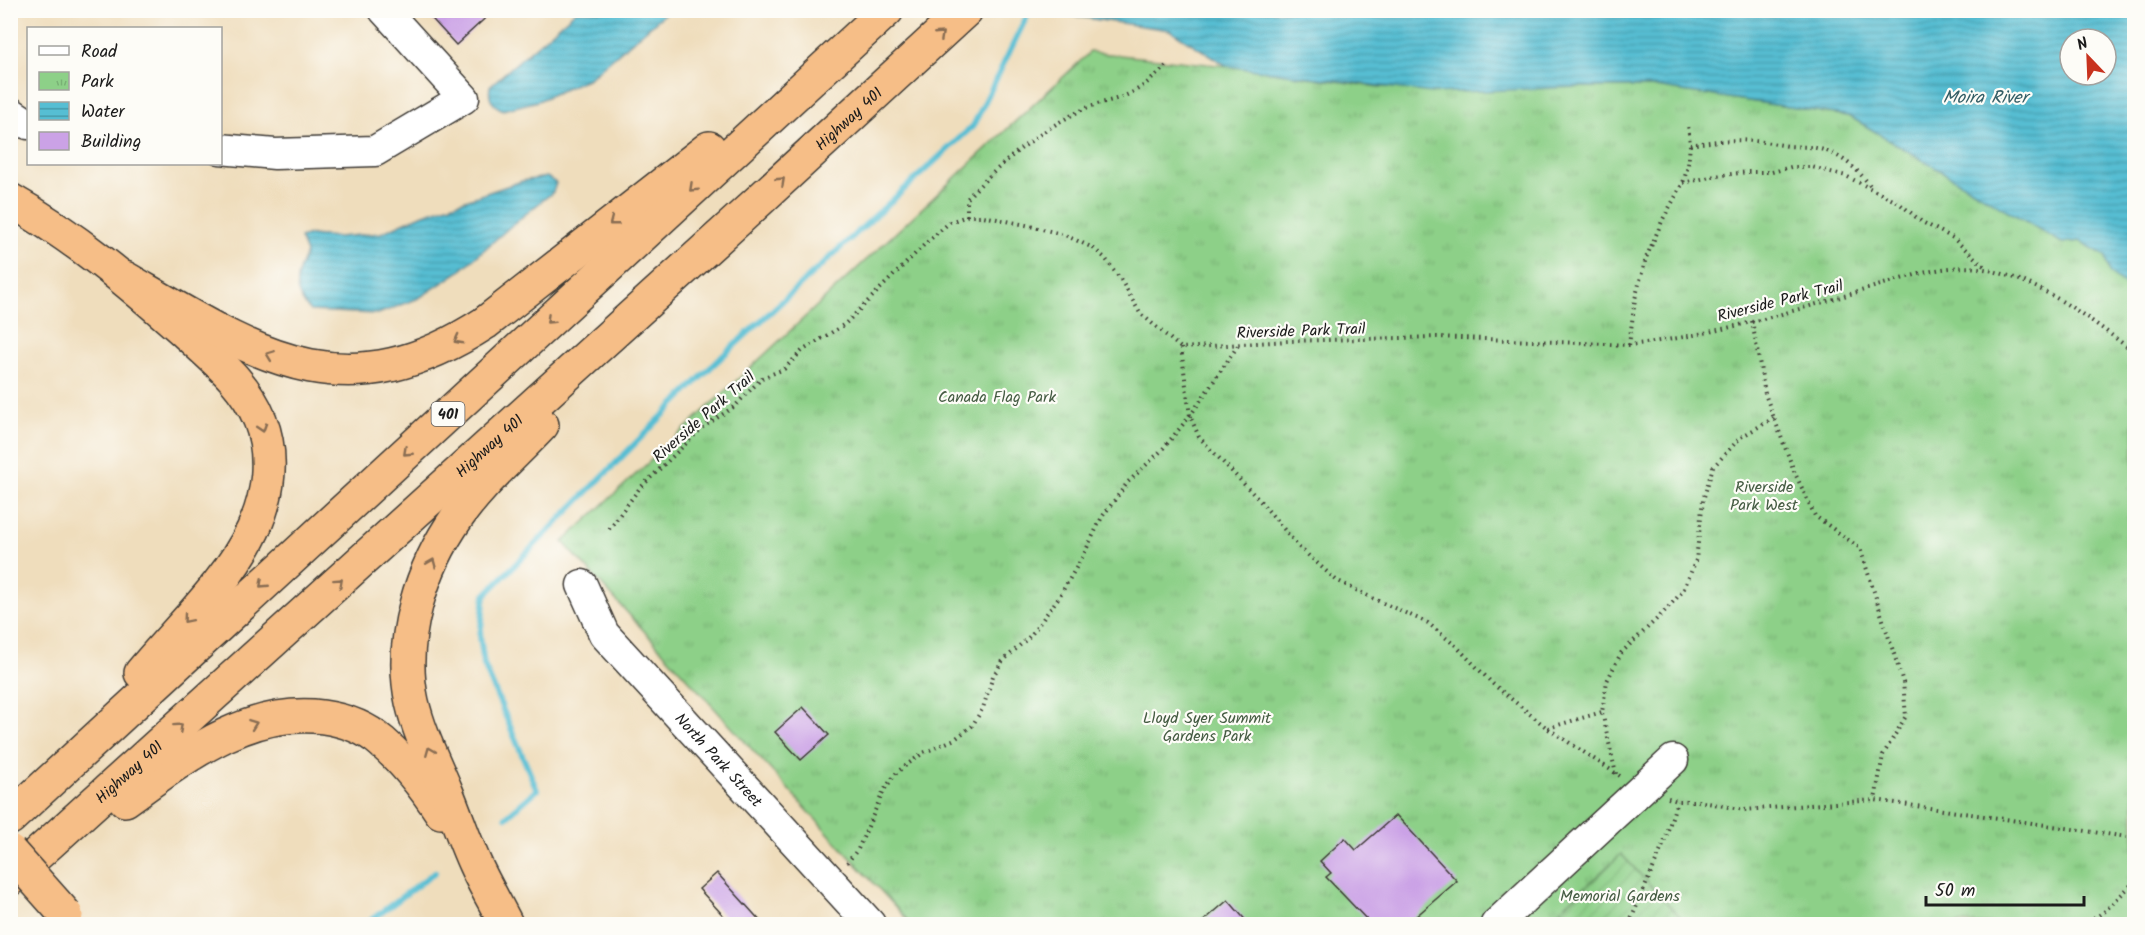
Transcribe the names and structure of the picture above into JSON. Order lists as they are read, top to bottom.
{
  "streets": {
    "main road": ["Highway 401", "401"],
    "street": ["North Park Street"],
    "path": ["Riverside Park Trail"]
  },
  "water": ["Moira River"],
  "parks": [
    "Canada Flag Park",
    "Riverside Park West",
    "Lloyd Syer Summit Gardens Park",
    "Memorial Gardens"
  ],
  "legend": [
    "Road",
    "Park",
    "Water",
    "Building"
  ],
  "scale_bar": "50 m",
  "north": "top left"
}
